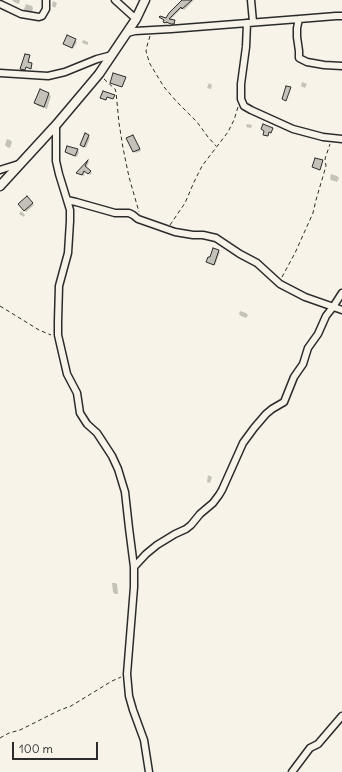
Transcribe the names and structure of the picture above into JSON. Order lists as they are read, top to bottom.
{
  "scale_bar": "100 m"
}
